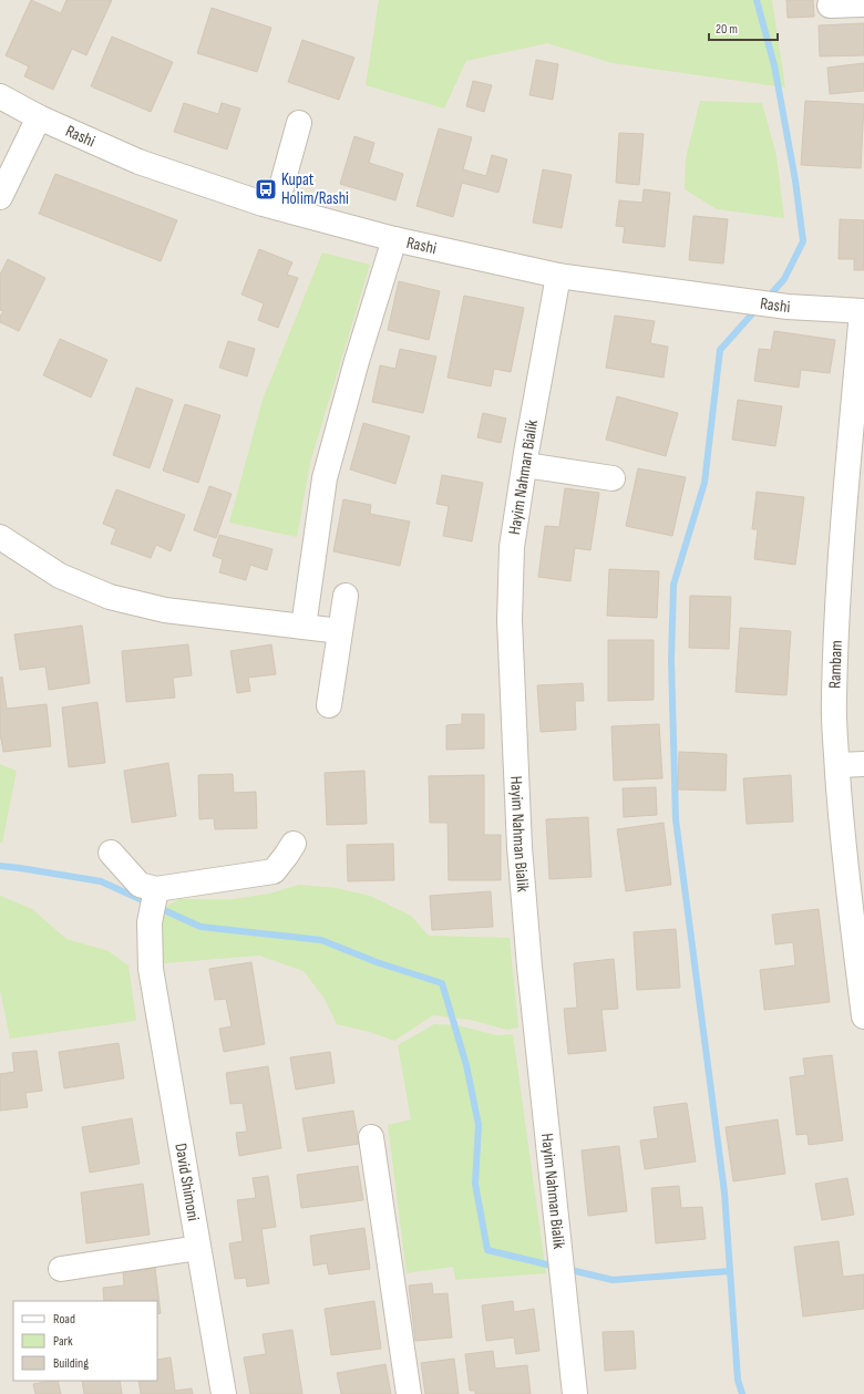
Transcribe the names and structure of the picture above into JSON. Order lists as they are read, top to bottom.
{
  "streets": {
    "street": [
      "Rashi",
      "Hayim Nahman Bialik",
      "Rambam",
      "David Shimoni"
    ]
  },
  "crossings": [
    ["Rashi", "Hayim Nahman Bialik"],
    ["Rashi", "Rambam"]
  ],
  "places": {
    "bus stop": ["Kupat Holim/Rashi"]
  },
  "legend": ["Road", "Park", "Building"],
  "scale_bar": "20 m"
}
